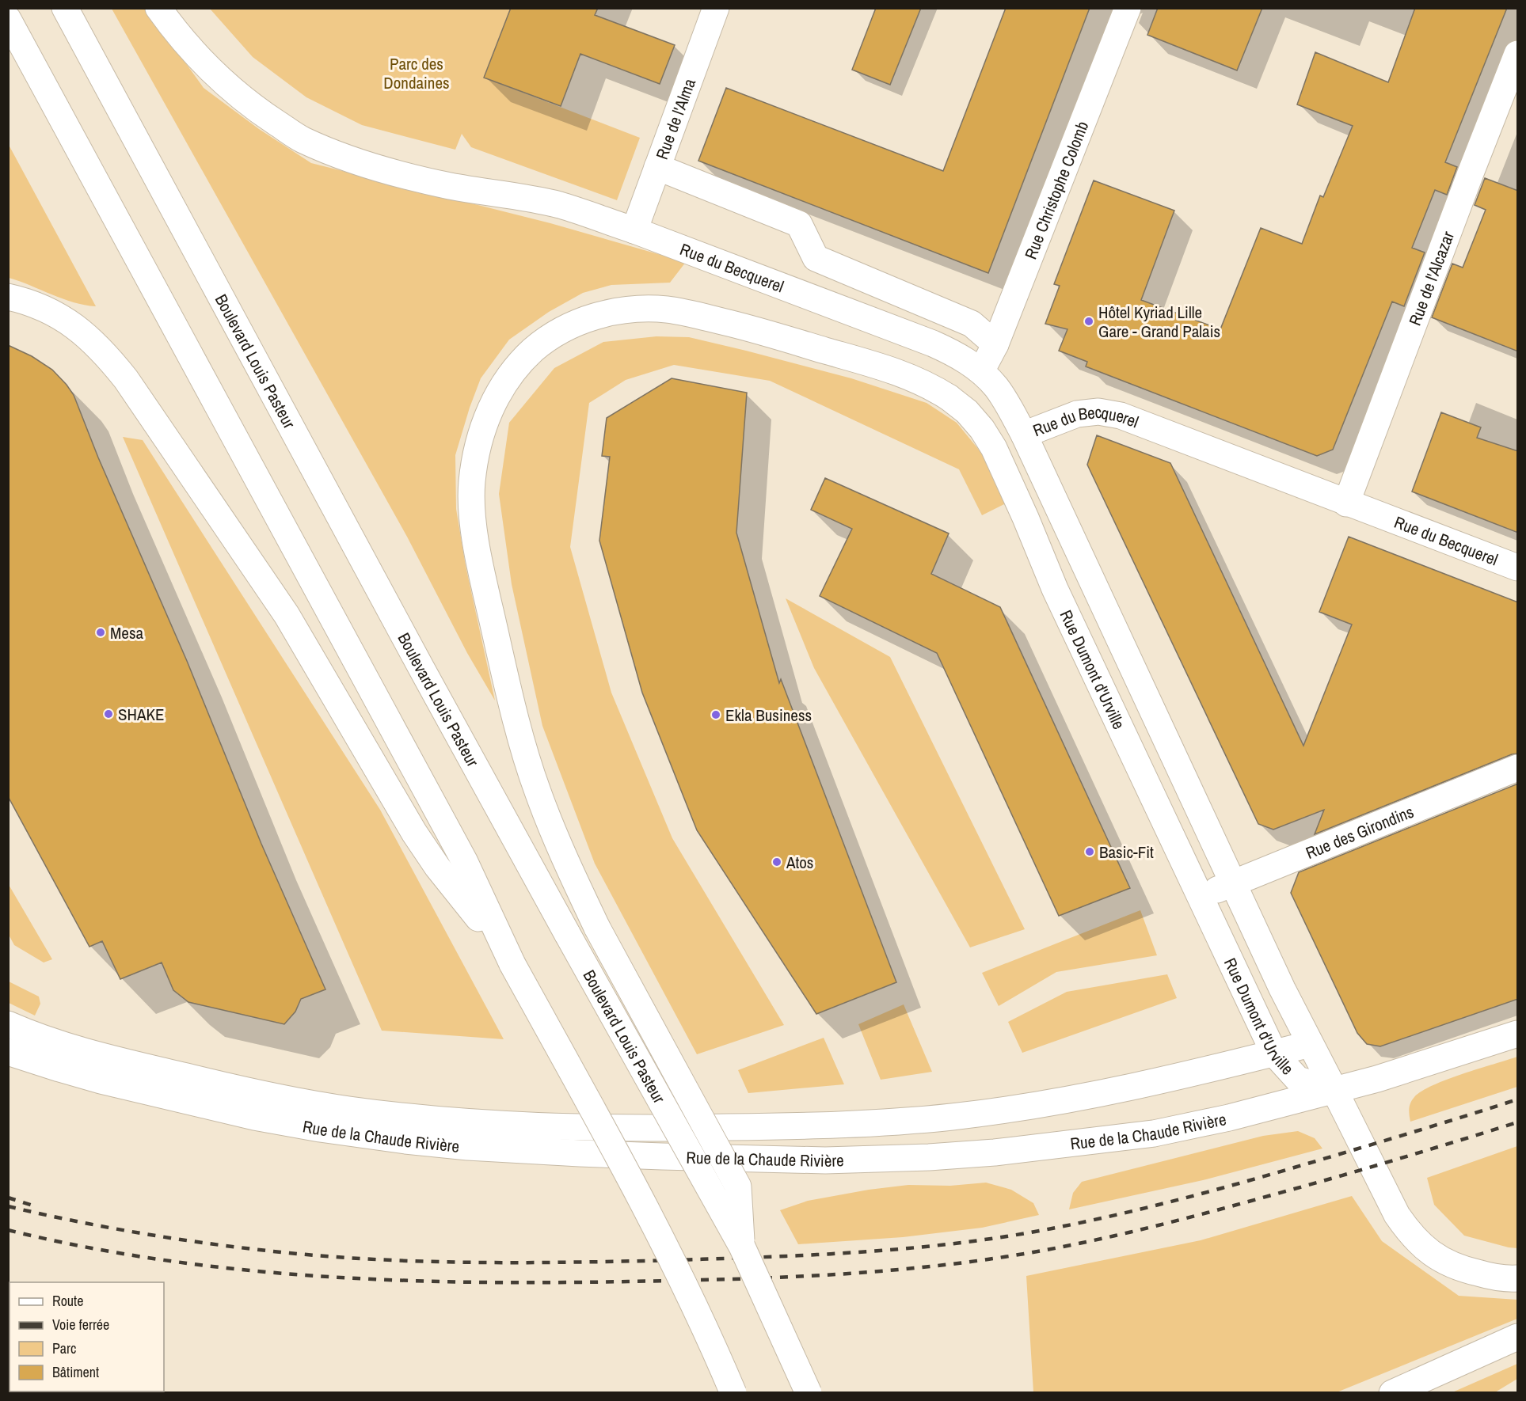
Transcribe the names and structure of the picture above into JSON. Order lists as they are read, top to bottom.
{
  "streets": {
    "main road": [
      "Rue de l'Alma",
      "Rue Christophe Colomb",
      "Rue du Becquerel",
      "Rue de l'Alcazar",
      "Boulevard Louis Pasteur",
      "Rue Dumont d'Urville",
      "Rue des Girondins",
      "Rue de la Chaude Rivière"
    ]
  },
  "crossings": [
    ["Rue de l'Alma", "Rue du Becquerel"],
    ["Rue Christophe Colomb", "Rue du Becquerel"],
    ["Rue du Becquerel", "Rue de l'Alcazar"],
    ["Rue du Becquerel", "Rue Dumont d'Urville"],
    ["Boulevard Louis Pasteur", "Rue Dumont d'Urville"],
    ["Rue Dumont d'Urville", "Rue des Girondins"],
    ["Rue Dumont d'Urville", "Rue de la Chaude Rivière"]
  ],
  "parks": ["Parc des Dondaines"],
  "places": [
    "Hôtel Kyriad Lille Gare - Grand Palais",
    "Mesa",
    "SHAKE",
    "Ekla Business",
    "Basic-Fit",
    "Atos"
  ],
  "legend": [
    "Route",
    "Voie ferrée",
    "Parc",
    "Bâtiment"
  ]
}
